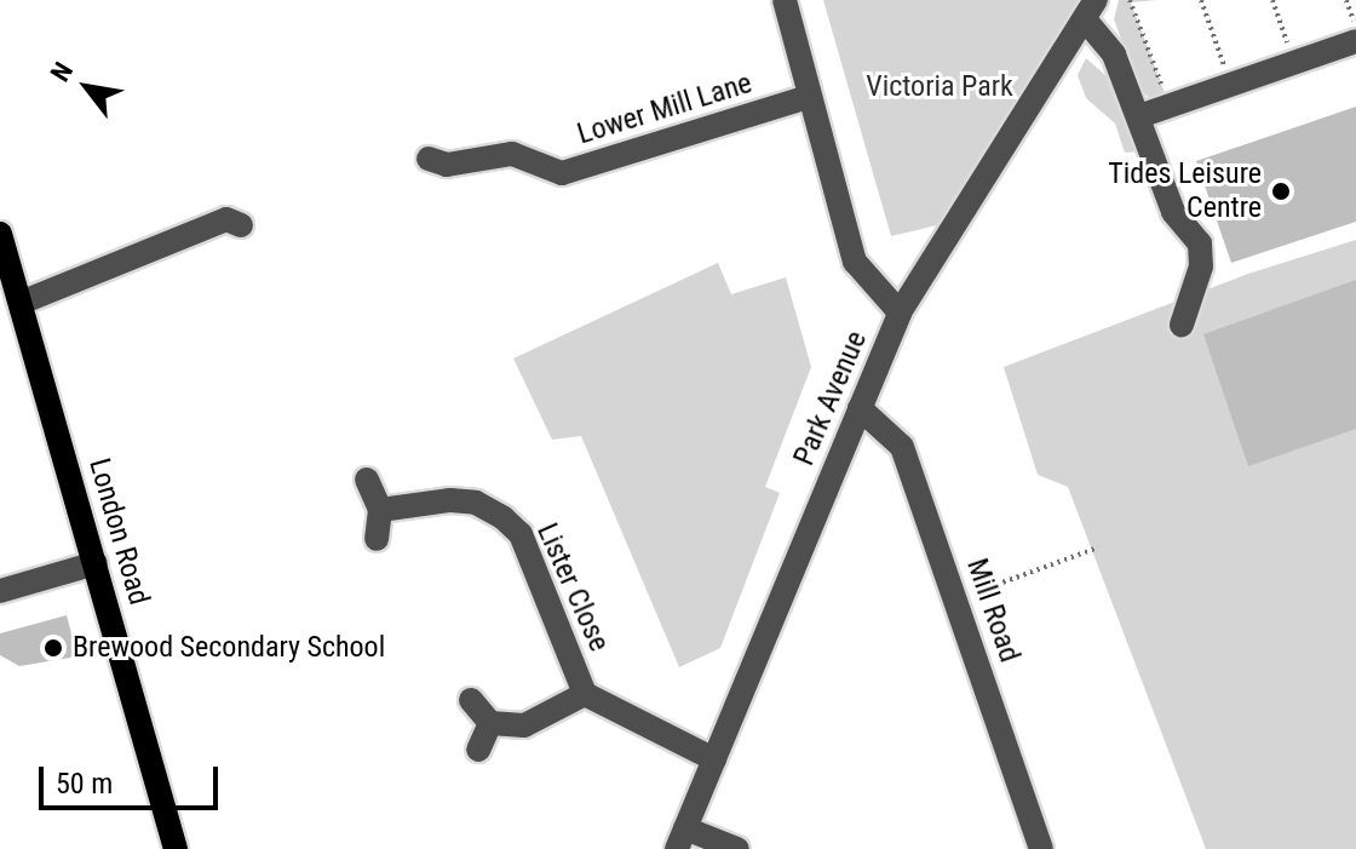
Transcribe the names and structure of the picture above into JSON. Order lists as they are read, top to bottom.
{
  "streets": {
    "main road": ["London Road"],
    "street": [
      "Lower Mill Lane",
      "Park Avenue",
      "Lister Close",
      "Mill Road"
    ]
  },
  "crossings": [
    ["Park Avenue", "Lister Close"],
    ["Park Avenue", "Mill Road"]
  ],
  "parks": ["Victoria Park"],
  "places": ["Tides Leisure Centre", "Brewood Secondary School"],
  "scale_bar": "50 m",
  "north": "top left"
}
